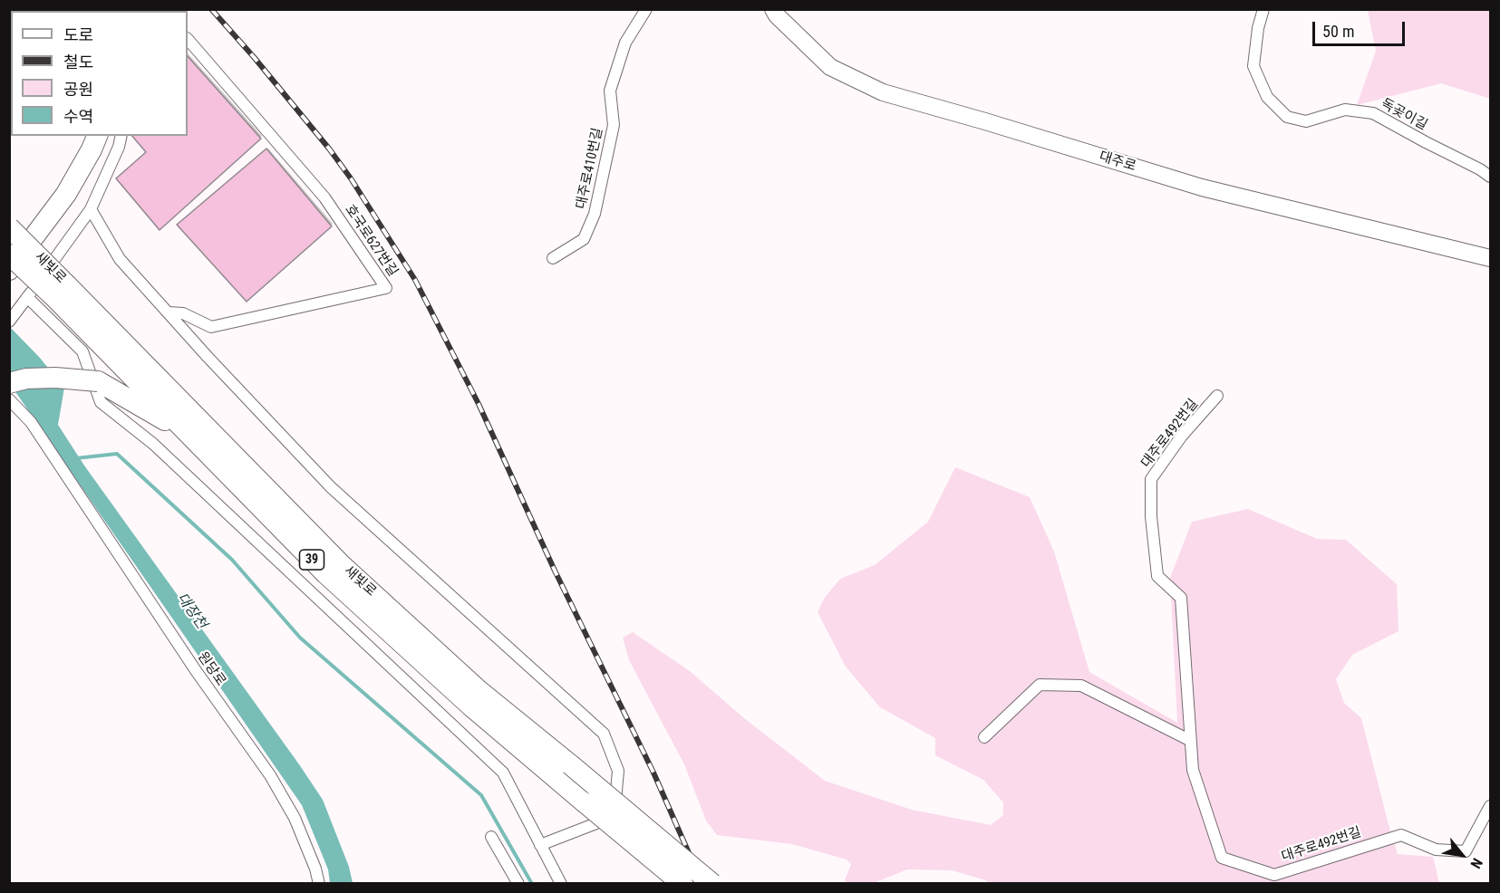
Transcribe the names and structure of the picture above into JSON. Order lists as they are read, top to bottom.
{
  "streets": {
    "highway": ["새빛로", "39"],
    "street": [
      "독곶이길",
      "대주로",
      "대주로410번길",
      "호국로627번길",
      "대주로492번길",
      "원당로"
    ]
  },
  "water": ["대장천"],
  "legend": [
    "도로",
    "철도",
    "공원",
    "수역"
  ],
  "scale_bar": "50 m",
  "north": "bottom right"
}
